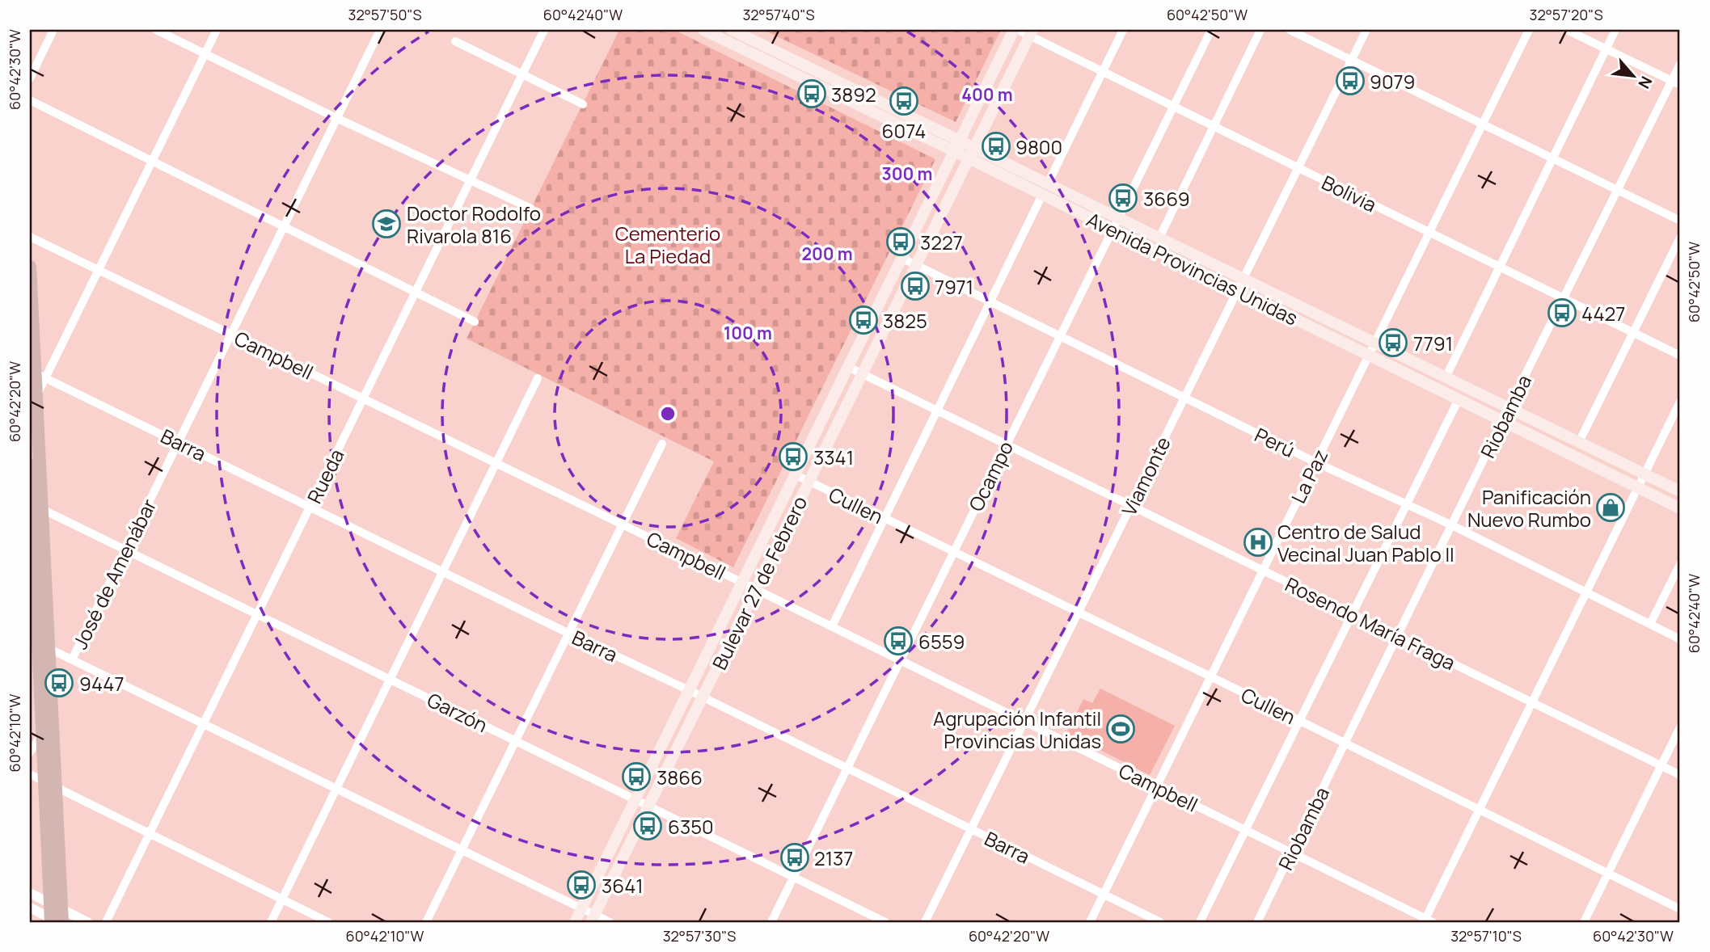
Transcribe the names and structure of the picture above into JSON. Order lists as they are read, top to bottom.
{
  "streets": {
    "main road": ["Avenida Provincias Unidas", "Bulevar 27 de Febrero"],
    "street": [
      "Bolivia",
      "Campbell",
      "Riobamba",
      "Perú",
      "Barra",
      "Rueda",
      "Ocampo",
      "Viamonte",
      "La Paz",
      "Cullen",
      "José de Amenábar",
      "Rosendo María Fraga",
      "Garzón"
    ]
  },
  "crossings": [
    ["Bolivia", "Riobamba"],
    ["Bolivia", "Ocampo"],
    ["Bolivia", "Viamonte"],
    ["Bolivia", "La Paz"],
    ["Bolivia", "Bulevar 27 de Febrero"],
    ["Avenida Provincias Unidas", "Riobamba"],
    ["Avenida Provincias Unidas", "Ocampo"],
    ["Avenida Provincias Unidas", "Viamonte"],
    ["Avenida Provincias Unidas", "La Paz"],
    ["Avenida Provincias Unidas", "Bulevar 27 de Febrero"],
    ["Campbell", "Riobamba"],
    ["Campbell", "Rueda"],
    ["Campbell", "Ocampo"],
    ["Campbell", "Viamonte"],
    ["Campbell", "La Paz"],
    ["Campbell", "José de Amenábar"],
    ["Campbell", "Bulevar 27 de Febrero"],
    ["Riobamba", "Perú"],
    ["Riobamba", "Cullen"],
    ["Riobamba", "Rosendo María Fraga"],
    ["Perú", "Ocampo"],
    ["Perú", "Viamonte"],
    ["Perú", "La Paz"],
    ["Perú", "Bulevar 27 de Febrero"],
    ["Barra", "Rueda"],
    ["Barra", "Ocampo"],
    ["Barra", "Viamonte"],
    ["Barra", "La Paz"],
    ["Barra", "José de Amenábar"],
    ["Barra", "Bulevar 27 de Febrero"],
    ["Rueda", "Garzón"],
    ["Ocampo", "Cullen"],
    ["Ocampo", "Rosendo María Fraga"],
    ["Ocampo", "Garzón"],
    ["Viamonte", "Cullen"],
    ["Viamonte", "Rosendo María Fraga"],
    ["La Paz", "Cullen"],
    ["La Paz", "Rosendo María Fraga"],
    ["Cullen", "Bulevar 27 de Febrero"],
    ["José de Amenábar", "Garzón"],
    ["Bulevar 27 de Febrero", "Rosendo María Fraga"],
    ["Bulevar 27 de Febrero", "Garzón"]
  ],
  "parks": ["Cementerio La Piedad"],
  "places": {
    "bus stop": [
      "9079",
      "3892",
      "6074",
      "9800",
      "3669",
      "3227",
      "7971",
      "4427",
      "3825",
      "7791",
      "3341",
      "6559",
      "9447",
      "3866",
      "6350",
      "2137",
      "3641"
    ],
    "school or university": ["Doctor Rodolfo Rivarola 816"],
    "shop": ["Panificación Nuevo Rumbo"],
    "hospital": ["Centro de Salud Vecinal Juan Pablo II"],
    "sports": ["Agrupación Infantil Provincias Unidas"]
  },
  "north": "bottom right",
  "coordinates": [
    "32°57'50\"S",
    "60°42'40\"W",
    "32°57'40\"S",
    "60°42'50\"W",
    "32°57'20\"S",
    "60°42'30\"W",
    "60°42'20\"W",
    "60°42'10\"W",
    "32°57'30\"S",
    "32°57'10\"S"
  ],
  "rings": [
    "400 m",
    "300 m",
    "200 m",
    "100 m"
  ]
}
